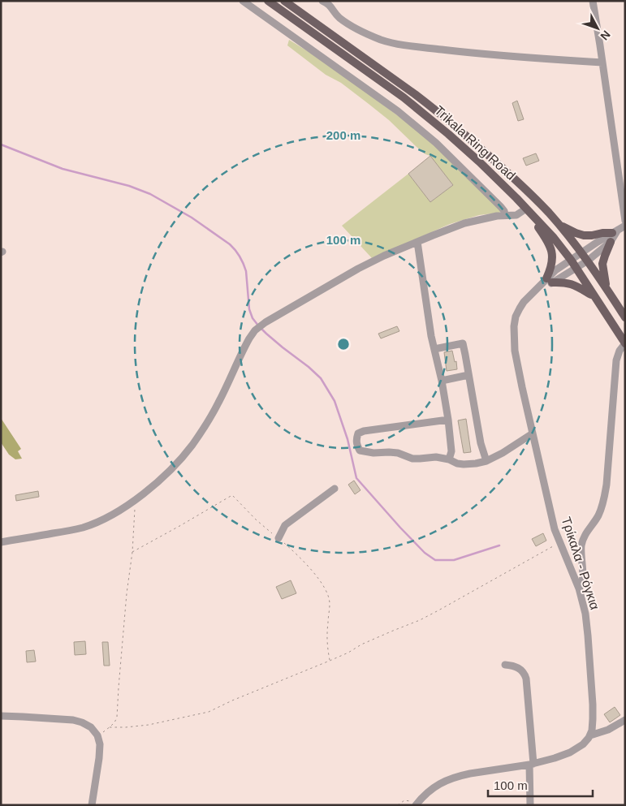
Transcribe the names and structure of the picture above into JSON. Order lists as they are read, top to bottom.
{
  "streets": {
    "main road": ["Trikala Ring Road"],
    "street": ["Τρίκαλα - Ρόγκια"]
  },
  "crossings": [
    ["Trikala Ring Road", "Τρίκαλα - Ρόγκια"]
  ],
  "scale_bar": "100 m",
  "north": "bottom right",
  "rings": ["200 m", "100 m"]
}
